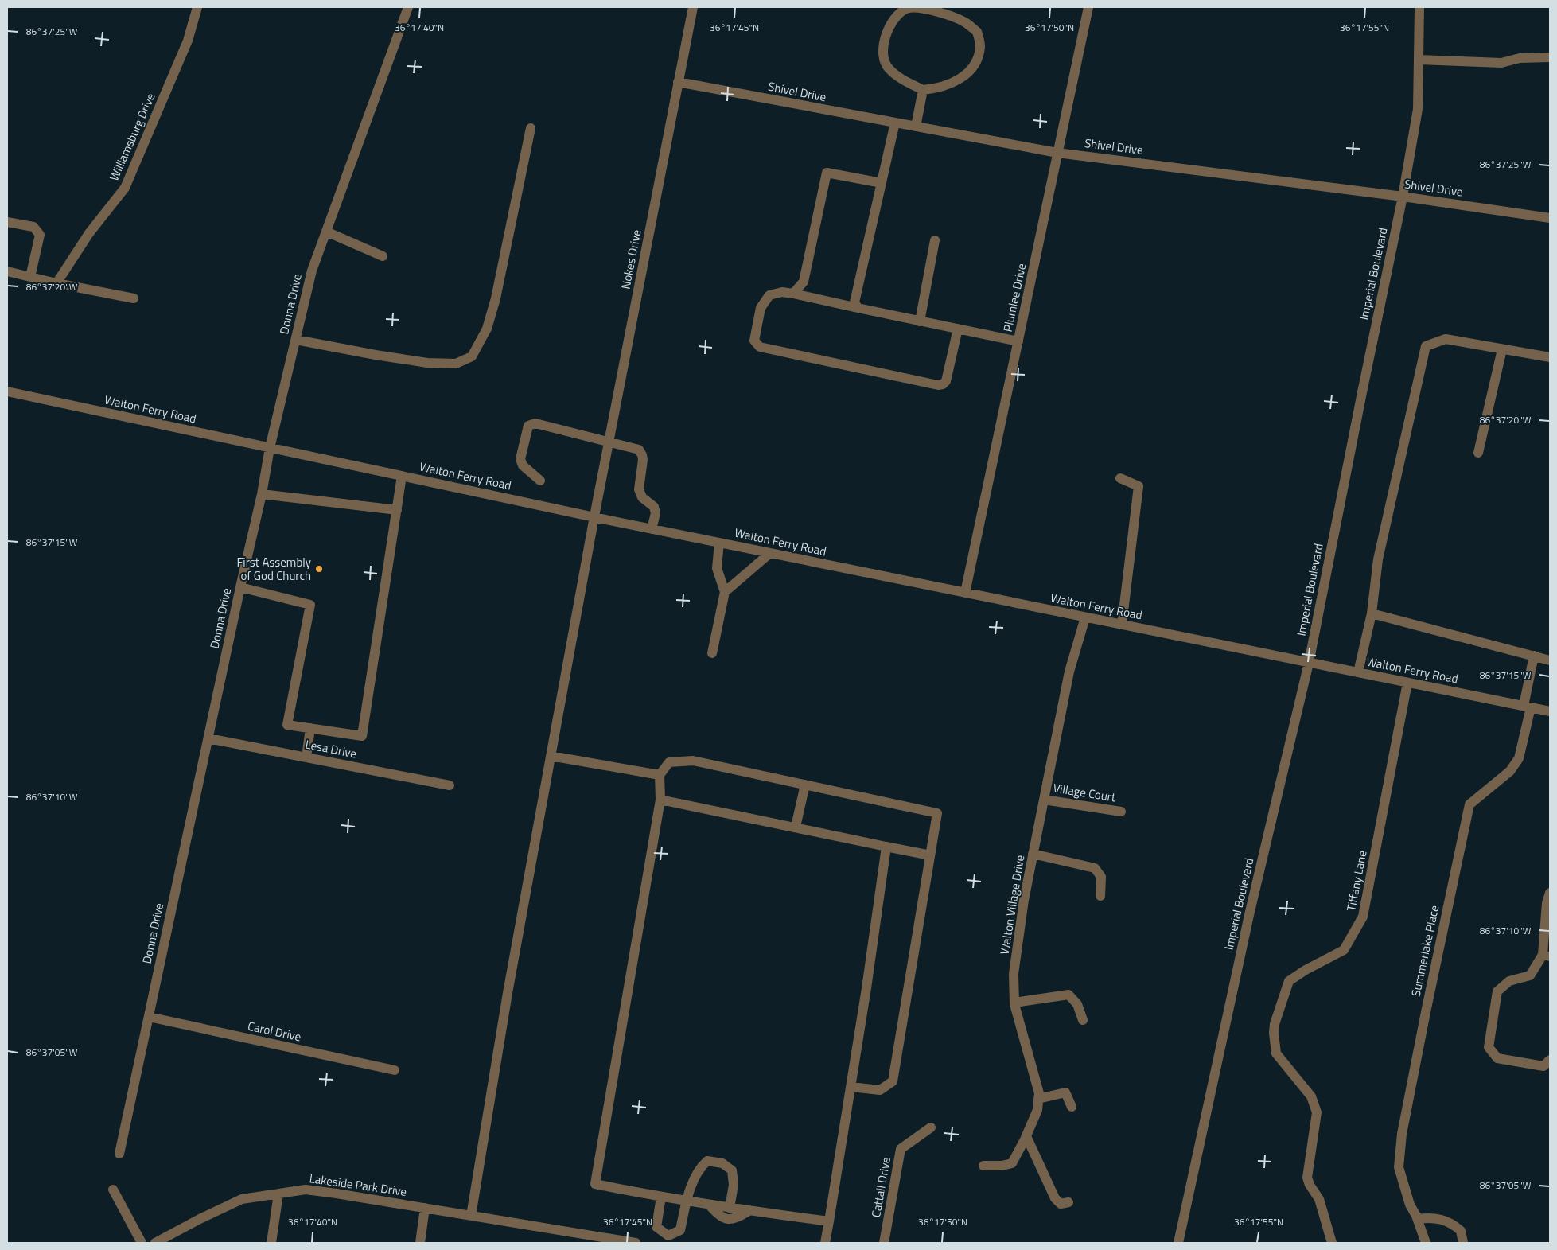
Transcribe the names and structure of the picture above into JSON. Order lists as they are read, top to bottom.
{
  "streets": {
    "street": [
      "Shivel Drive",
      "Williamsburg Drive",
      "Nokes Drive",
      "Imperial Boulevard",
      "Plumlee Drive",
      "Donna Drive",
      "Walton Ferry Road",
      "Lesa Drive",
      "Village Court",
      "Tiffany Lane",
      "Walton Village Drive",
      "Summerlake Place",
      "Carol Drive",
      "Lakeside Park Drive",
      "Cattail Drive"
    ]
  },
  "crossings": [
    ["Shivel Drive", "Nokes Drive"],
    ["Shivel Drive", "Imperial Boulevard"],
    ["Shivel Drive", "Plumlee Drive"],
    ["Nokes Drive", "Walton Ferry Road"],
    ["Nokes Drive", "Lakeside Park Drive"],
    ["Imperial Boulevard", "Walton Ferry Road"],
    ["Plumlee Drive", "Walton Ferry Road"],
    ["Donna Drive", "Walton Ferry Road"],
    ["Donna Drive", "Lesa Drive"],
    ["Donna Drive", "Carol Drive"],
    ["Walton Ferry Road", "Tiffany Lane"],
    ["Walton Ferry Road", "Walton Village Drive"],
    ["Walton Ferry Road", "Summerlake Place"],
    ["Village Court", "Walton Village Drive"]
  ],
  "places": ["First Assembly of God Church"],
  "coordinates": [
    "36°17'40\"N",
    "36°17'45\"N",
    "36°17'50\"N",
    "36°17'55\"N",
    "86°37'25\"W",
    "86°37'20\"W",
    "86°37'15\"W",
    "86°37'10\"W",
    "86°37'05\"W"
  ]
}
